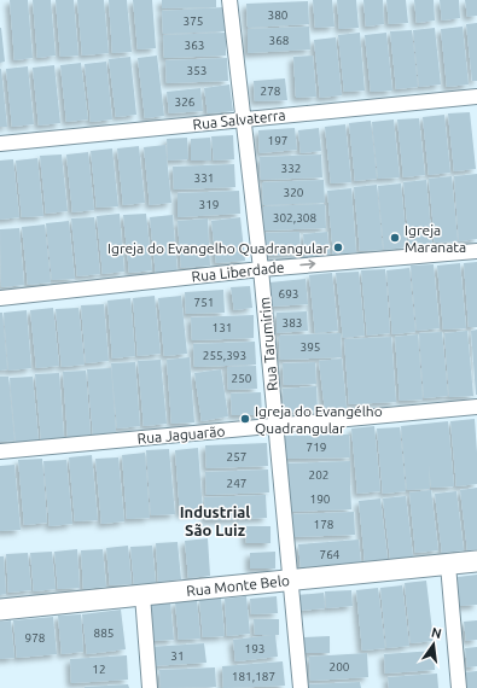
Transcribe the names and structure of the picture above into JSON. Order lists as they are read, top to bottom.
{
  "streets": {
    "street": [
      "Rua Salvaterra",
      "Rua Liberdade",
      "Rua Tarumirim",
      "Rua Jaguarão",
      "Rua Monte Belo"
    ]
  },
  "crossings": [
    ["Rua Salvaterra", "Rua Tarumirim"],
    ["Rua Liberdade", "Rua Tarumirim"],
    ["Rua Tarumirim", "Rua Jaguarão"],
    ["Rua Tarumirim", "Rua Monte Belo"]
  ],
  "one_way": ["Rua Liberdade"],
  "districts": ["Industrial São Luiz"],
  "places": ["Igreja Maranata", "Igreja do Evangelho Quadrangular", "Igreja do Evangélho Quadrangular"],
  "house_numbers": [
    "380",
    "375",
    "368",
    "363",
    "353",
    "278",
    "326",
    "197",
    "332",
    "331",
    "320",
    "319",
    "302,308",
    "693",
    "751",
    "383",
    "131",
    "395",
    "255,393",
    "250",
    "719",
    "257",
    "202",
    "247",
    "190",
    "178",
    "764",
    "885",
    "978",
    "193",
    "31",
    "200",
    "12",
    "181,187"
  ],
  "north": "top"
}
